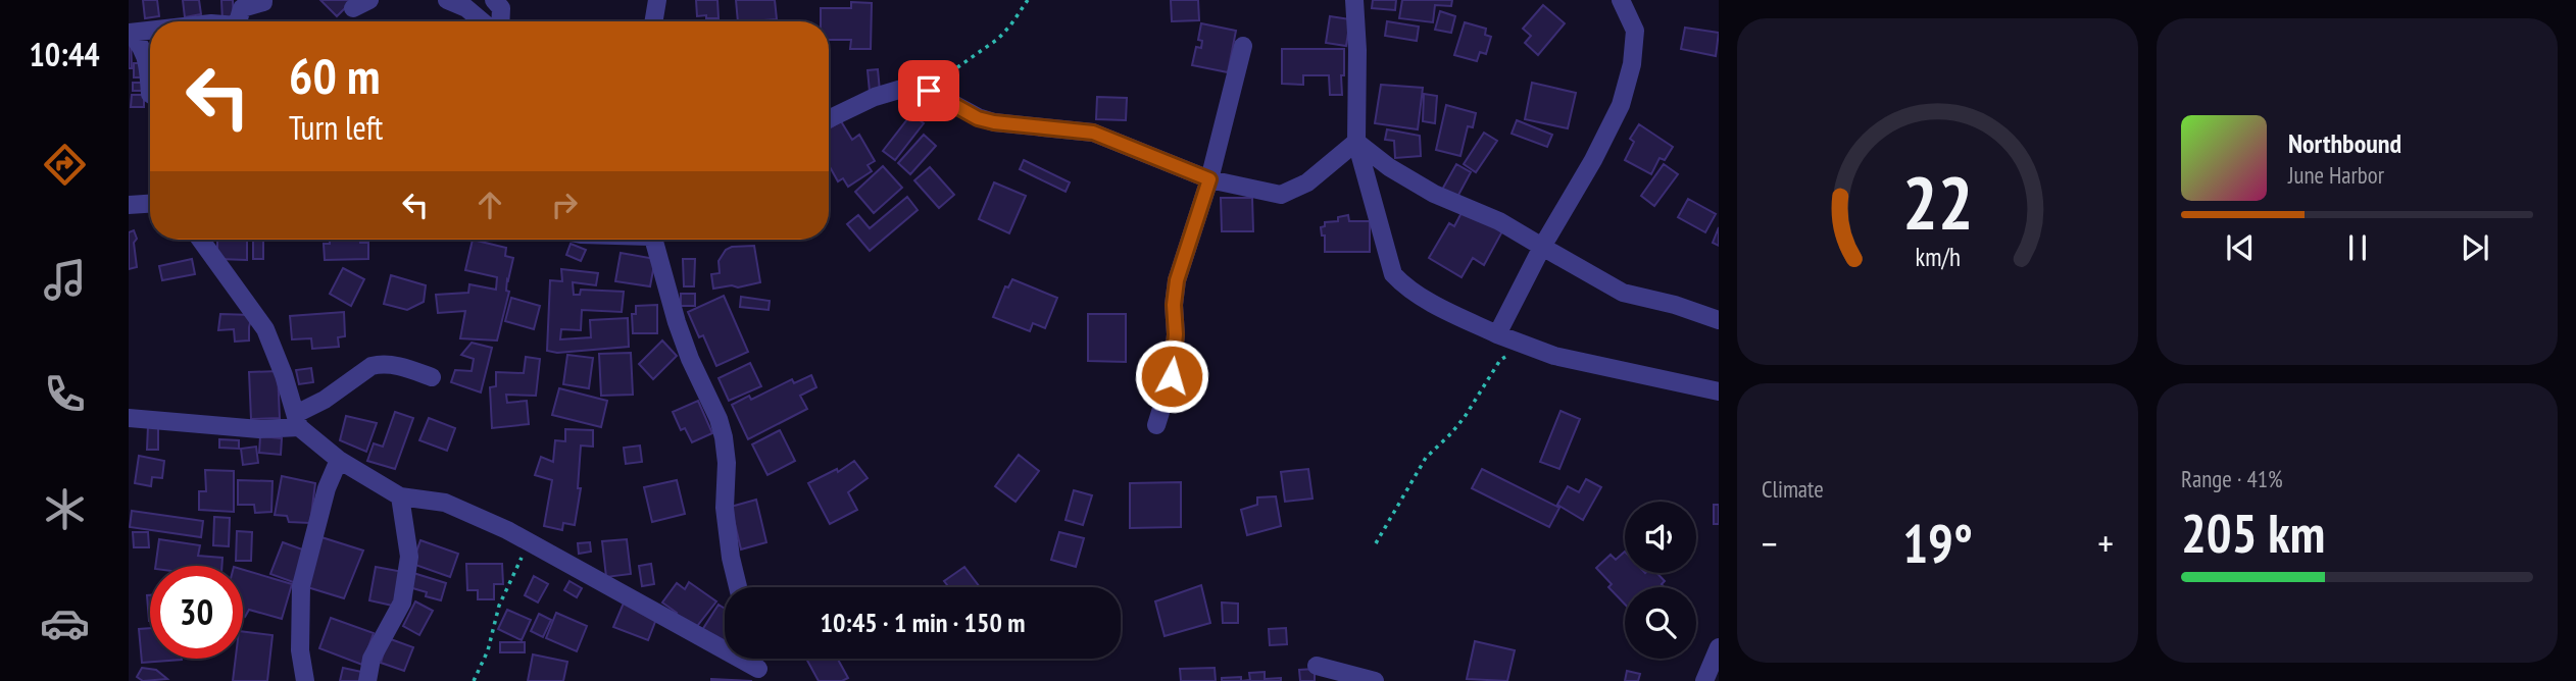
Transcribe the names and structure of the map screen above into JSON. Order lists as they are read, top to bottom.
{
  "page": {
    "tabs": "10:44",
    "turn": ["60 m", "Turn left"],
    "song": ["Northbound", "June Harbor"],
    "tile": [
      "Climate",
      ["Range · 41%", "205 km"]
    ],
    "heat": ["−", "19°", "+"],
    "limit": "30",
    "trip": "10:45 · 1 min · 150 m",
    "gauge": ["22", "km/h"]
  }
}
